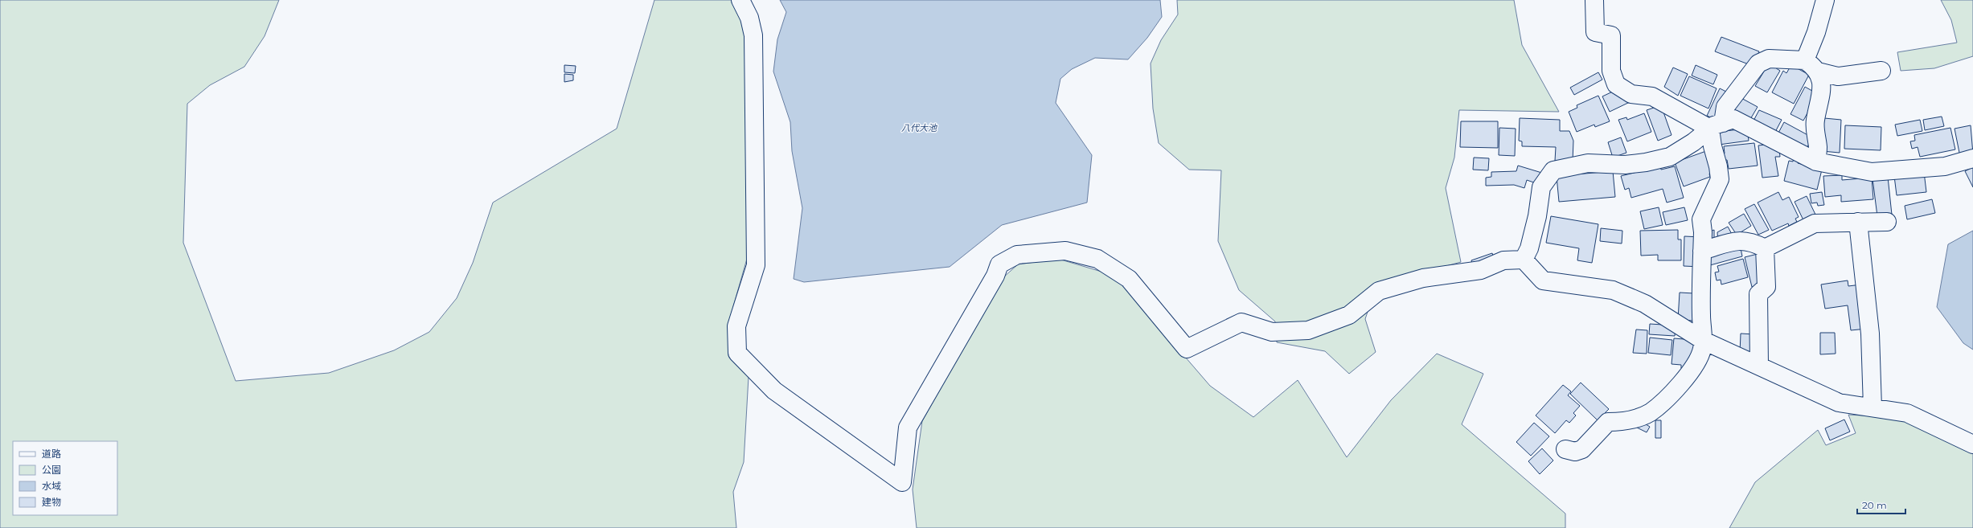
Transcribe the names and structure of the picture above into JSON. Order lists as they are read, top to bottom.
{
  "water": ["八代大池"],
  "legend": [
    "道路",
    "公園",
    "水域",
    "建物"
  ],
  "scale_bar": "20 m"
}
